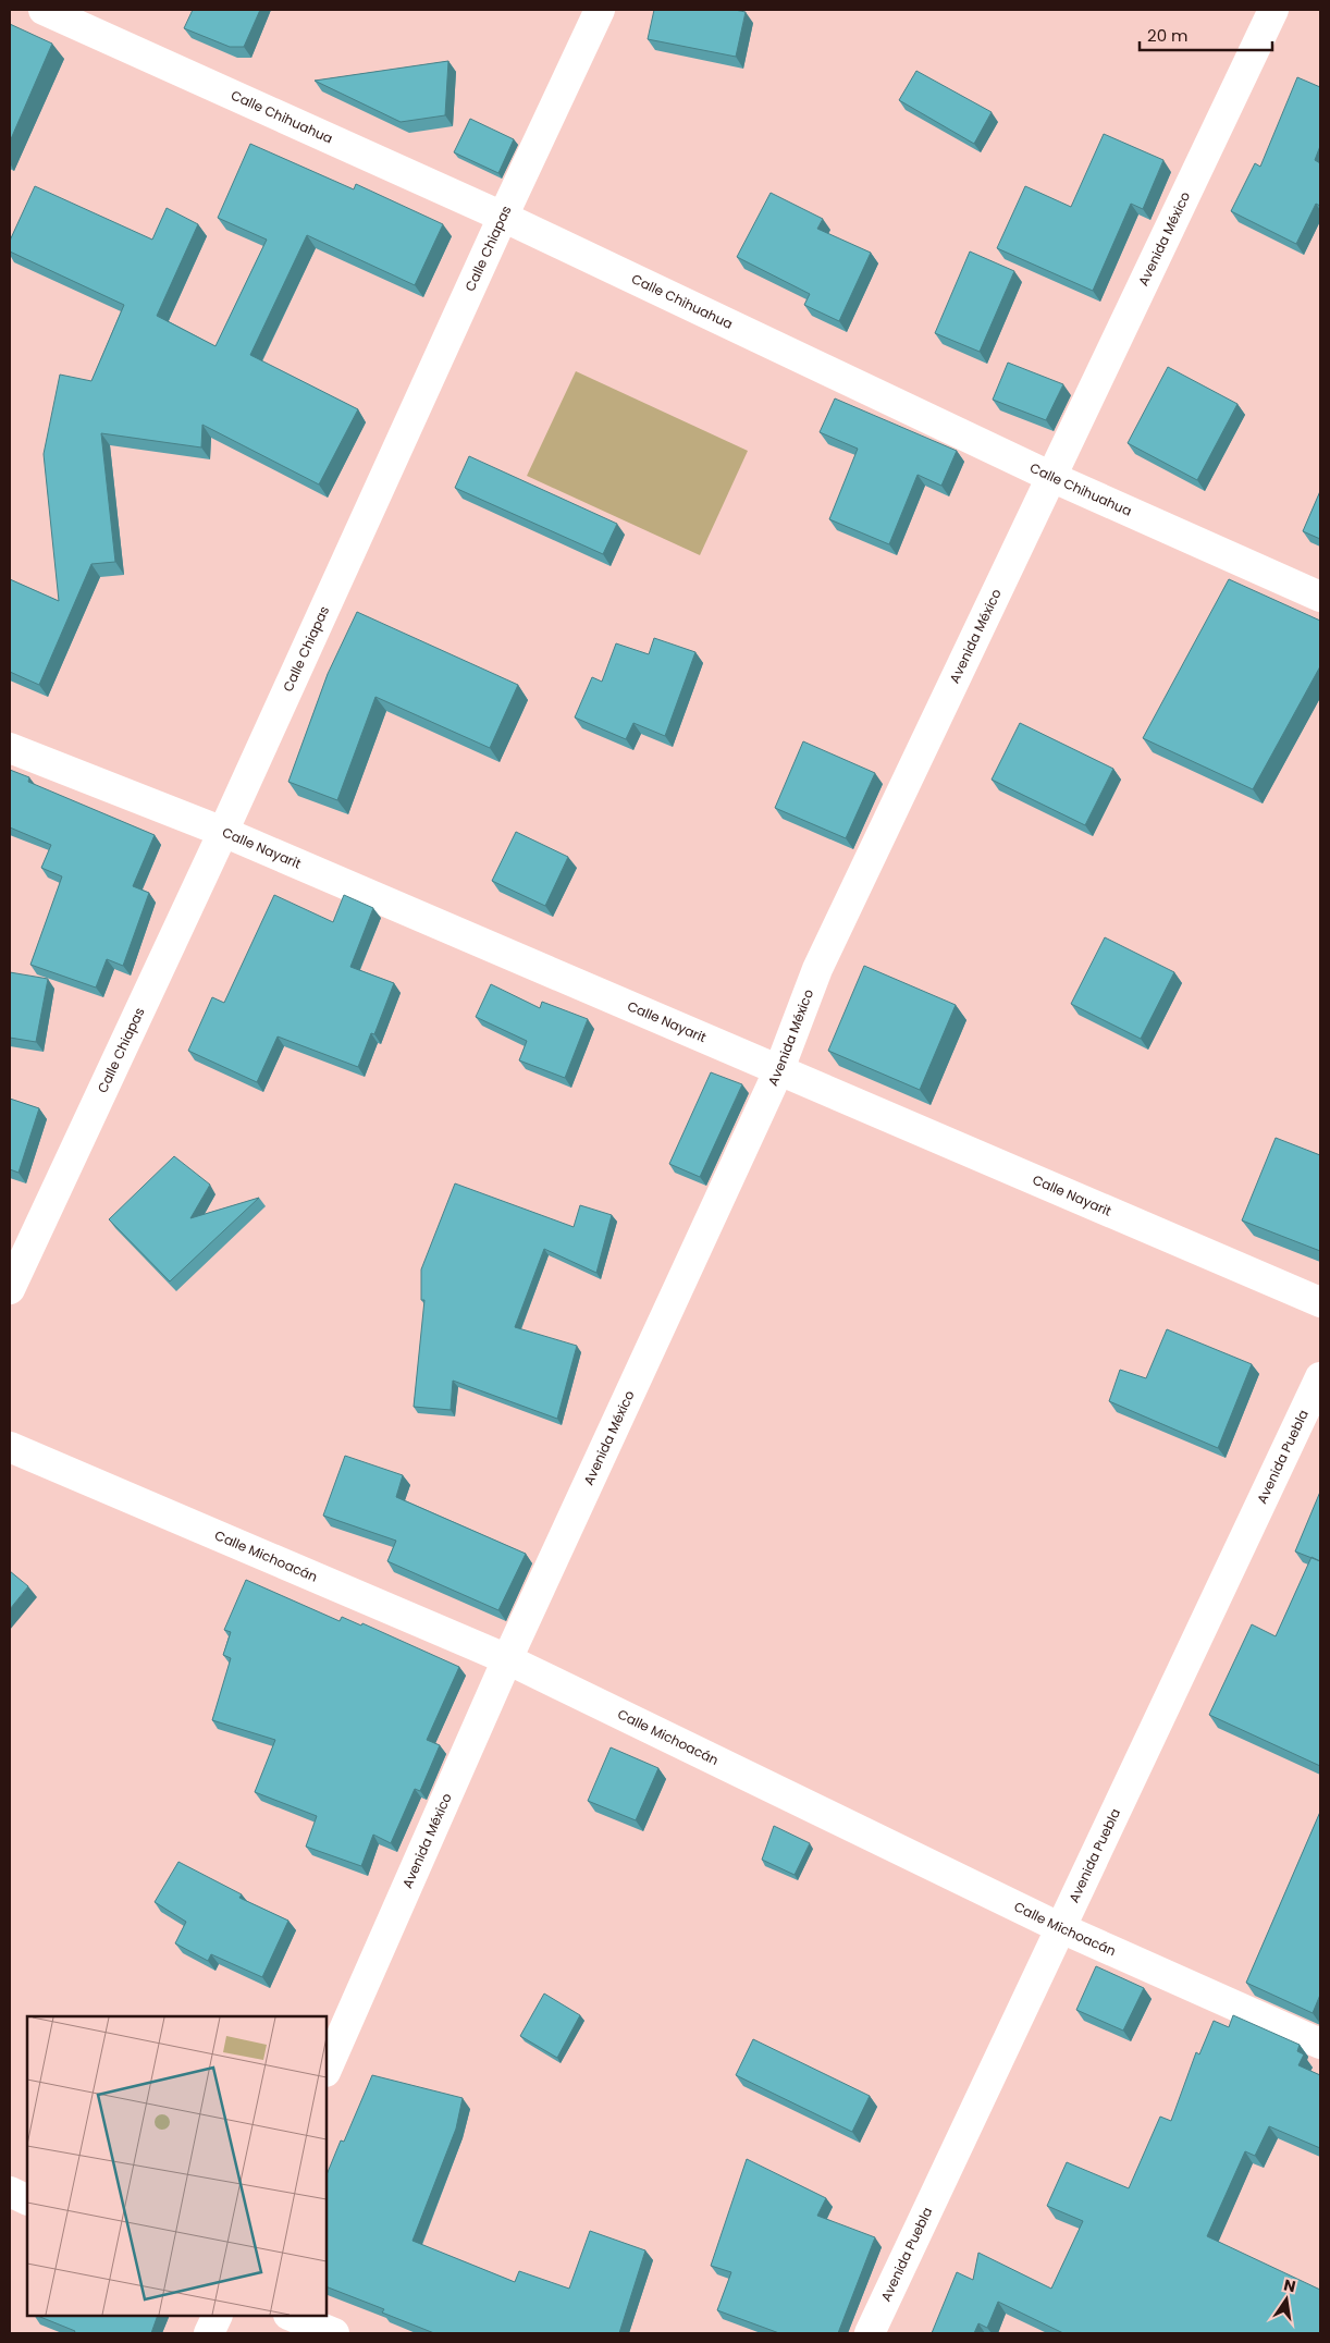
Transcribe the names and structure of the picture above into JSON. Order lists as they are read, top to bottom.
{
  "streets": {
    "street": [
      "Calle Chihuahua",
      "Avenida México",
      "Calle Chiapas",
      "Calle Nayarit",
      "Avenida Puebla",
      "Calle Michoacán"
    ]
  },
  "crossings": [
    ["Calle Chihuahua", "Avenida México"],
    ["Calle Chihuahua", "Calle Chiapas"],
    ["Avenida México", "Calle Nayarit"],
    ["Avenida México", "Calle Michoacán"],
    ["Calle Chiapas", "Calle Nayarit"],
    ["Avenida Puebla", "Calle Michoacán"]
  ],
  "scale_bar": "20 m",
  "north": "top"
}
